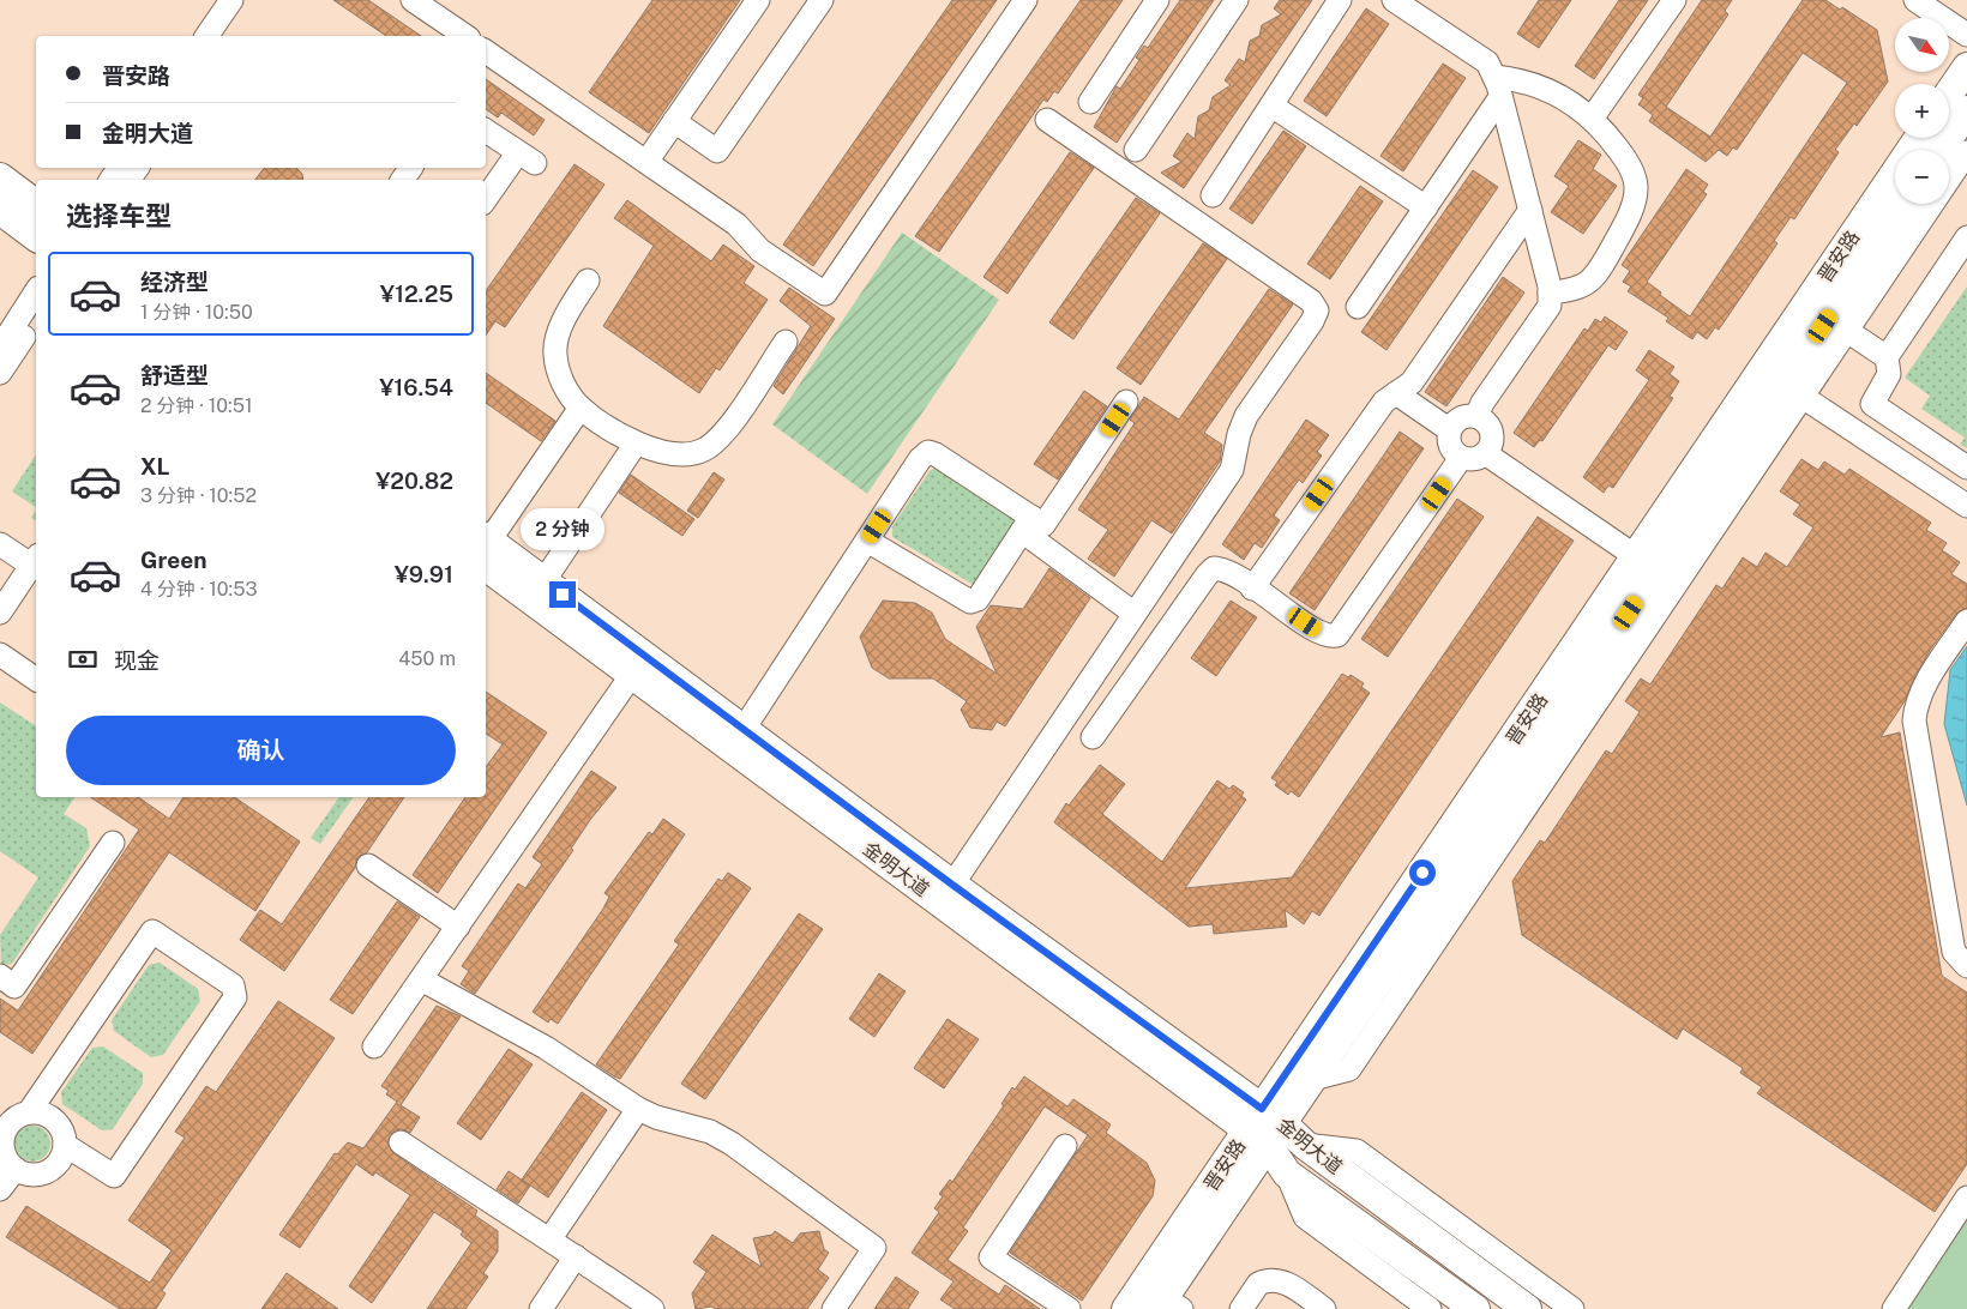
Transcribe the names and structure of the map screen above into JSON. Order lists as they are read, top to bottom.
{
  "streets": {
    "main road": ["晋安路", "金明大道"]
  },
  "crossings": [
    ["晋安路", "金明大道"]
  ],
  "north": "bottom right",
  "page": {
    "map_buttons": ["+", "−"],
    "banner": ["晋安路", "金明大道"],
    "heading": "选择车型",
    "list": [
      {
        "name": "经济型",
        "note": "1 分钟 · 10:50",
        "value": "¥12.25"
      },
      {
        "name": "舒适型",
        "note": "2 分钟 · 10:51",
        "value": "¥16.54"
      },
      {
        "name": "XL",
        "note": "3 分钟 · 10:52",
        "value": "¥20.82"
      },
      {
        "name": "Green",
        "note": "4 分钟 · 10:53",
        "value": "¥9.91"
      }
    ],
    "bubble": "2 分钟",
    "pay": ["现金", "450 m"],
    "buttons": "确认"
  }
}
